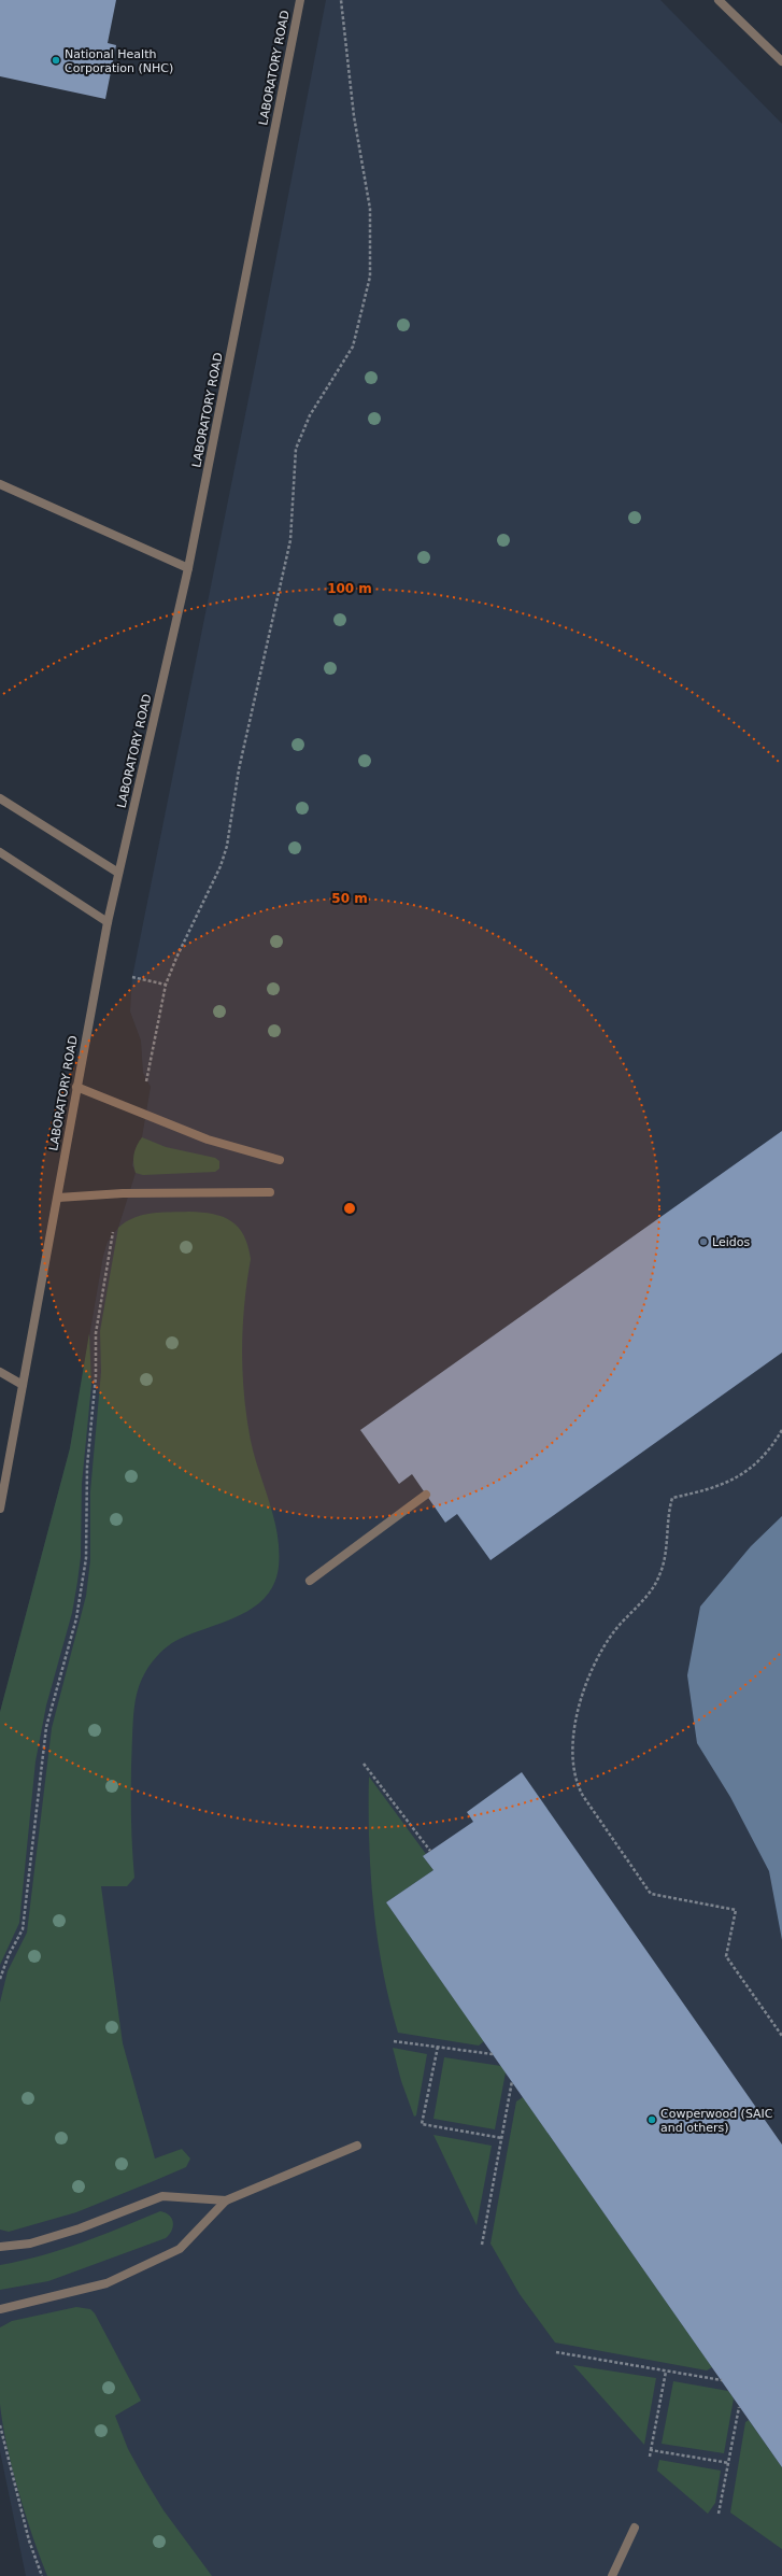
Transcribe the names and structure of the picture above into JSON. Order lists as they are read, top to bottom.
{
  "streets": {
    "street": ["LABORATORY ROAD"]
  },
  "places": ["National Health Corporation (NHC)", "Leidos", "Cowperwood (SAIC and others)"],
  "rings": ["100 m", "50 m"]
}
